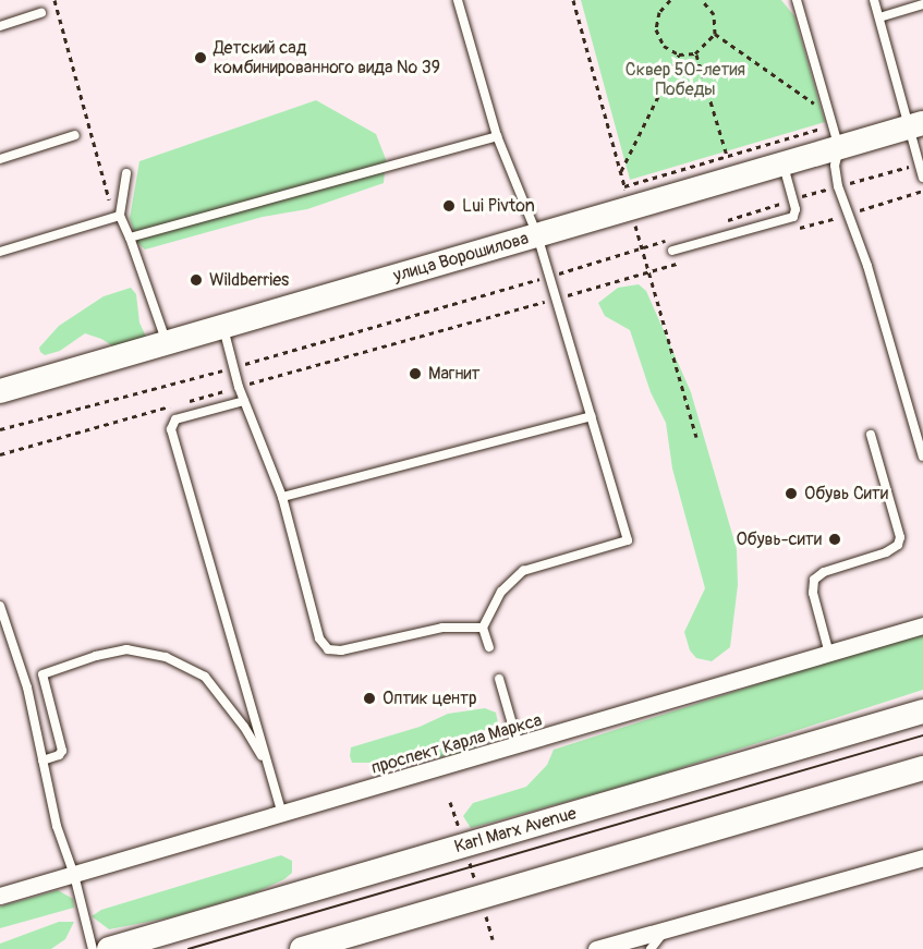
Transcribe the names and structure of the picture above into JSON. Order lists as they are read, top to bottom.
{
  "streets": {
    "main road": ["улица Ворошилова", "Karl Marx Avenue"],
    "street": ["проспект Карла Маркса"]
  },
  "parks": ["Сквер 50-летия Победы"],
  "places": [
    "Детский сад комбинированного вида № 39",
    "Lui Pivton",
    "Wildberries",
    "Магнит",
    "Обувь Сити",
    "Обувь-сити",
    "Оптик центр"
  ]
}
